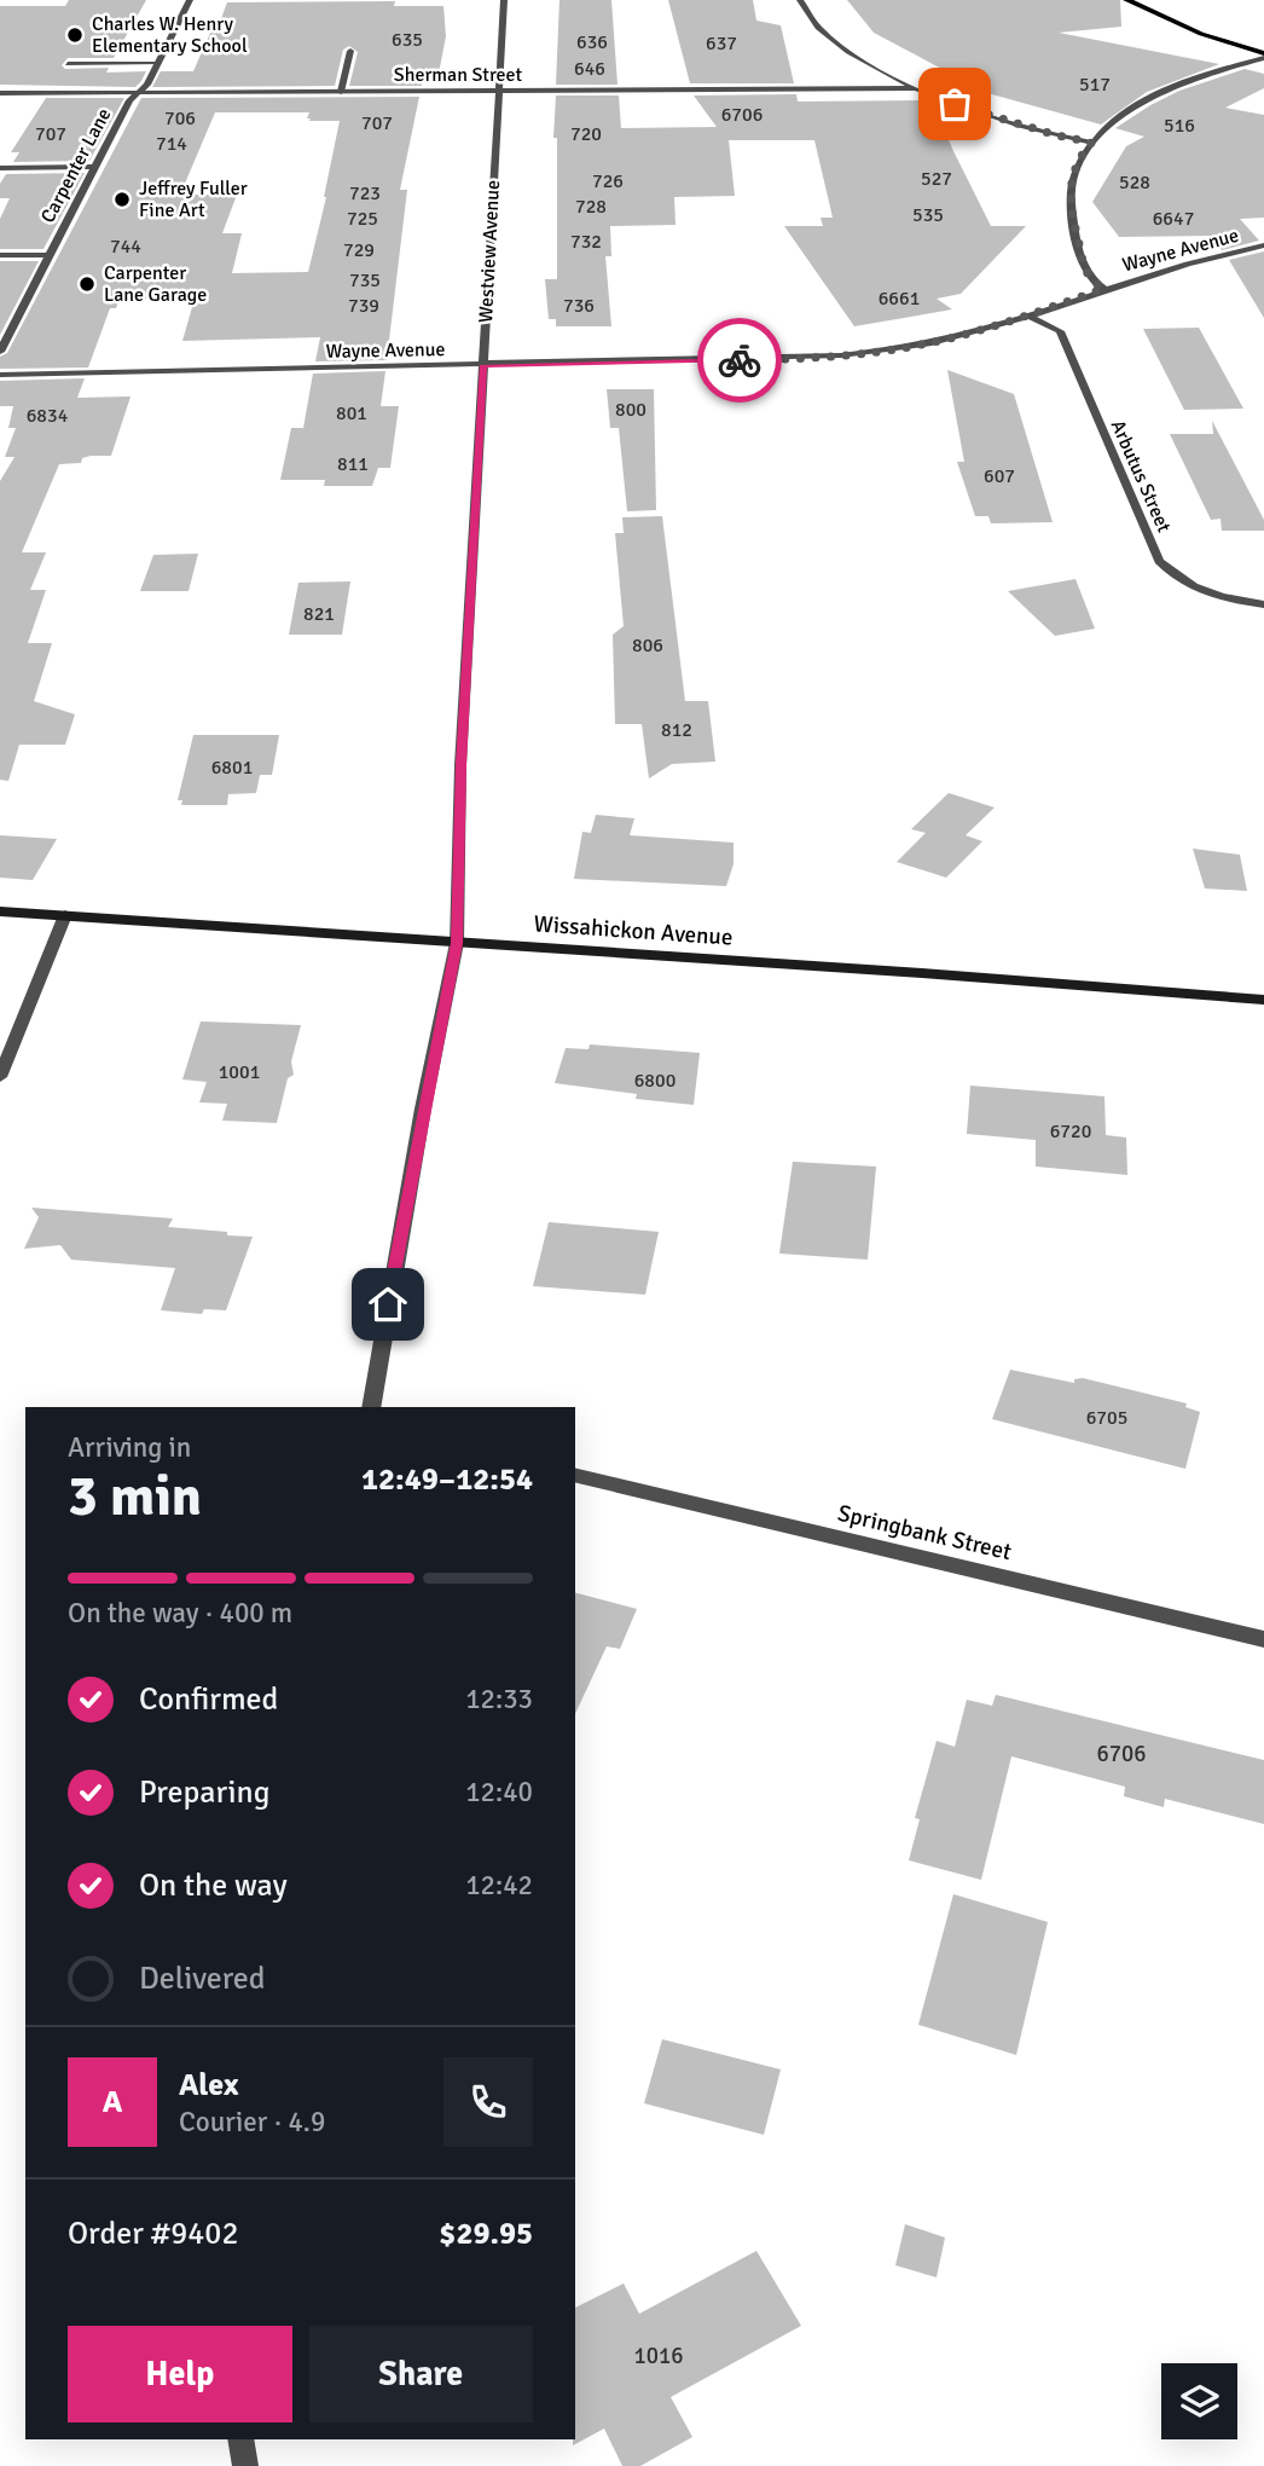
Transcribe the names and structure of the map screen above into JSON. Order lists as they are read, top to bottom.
{
  "streets": {
    "street": [
      "Sherman Street",
      "Carpenter Lane",
      "Wayne Avenue",
      "Westview Avenue",
      "Arbutus Street",
      "Wissahickon Avenue",
      "Springbank Street"
    ]
  },
  "crossings": [
    ["Sherman Street", "Carpenter Lane"],
    ["Sherman Street", "Westview Avenue"],
    ["Wayne Avenue", "Westview Avenue"],
    ["Wayne Avenue", "Arbutus Street"],
    ["Westview Avenue", "Wissahickon Avenue"]
  ],
  "places": ["Charles W. Henry Elementary School", "Jeffrey Fuller Fine Art", "Carpenter Lane Garage"],
  "house_numbers": [
    "635",
    "636",
    "637",
    "646",
    "517",
    "6706",
    "706",
    "707",
    "516",
    "707",
    "720",
    "714",
    "527",
    "726",
    "528",
    "723",
    "728",
    "535",
    "725",
    "6647",
    "732",
    "744",
    "729",
    "735",
    "6661",
    "739",
    "736",
    "800",
    "801",
    "6834",
    "811",
    "607",
    "821",
    "806",
    "812",
    "6801",
    "1001",
    "6800",
    "6720",
    "6705",
    "6706",
    "1016"
  ],
  "page": {
    "heading": ["3 min", "Arriving in", "12:49–12:54"],
    "panel": [
      "Alex",
      "Courier · 4.9",
      "Order #9402",
      "$29.95"
    ],
    "bar": "On the way · 400 m",
    "list": [
      ["Confirmed", "12:33"],
      ["Preparing", "12:40"],
      ["On the way", "12:42"],
      "Delivered"
    ],
    "round": "A",
    "buttons": ["Help", "Share"]
  }
}
